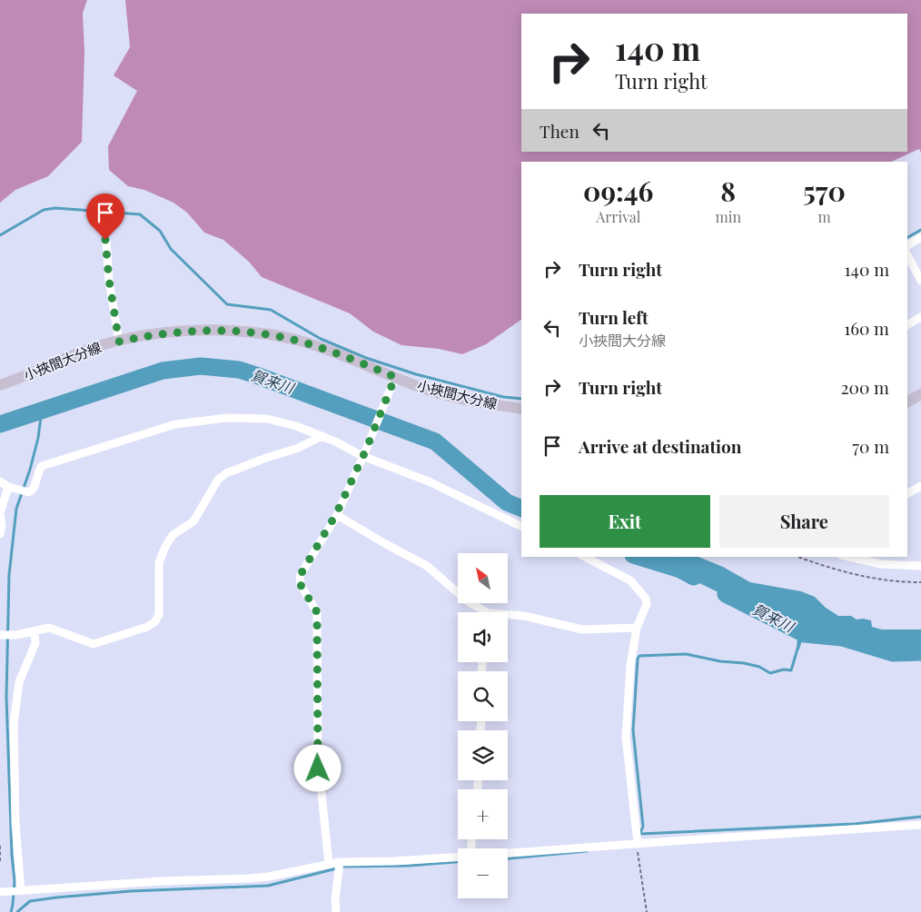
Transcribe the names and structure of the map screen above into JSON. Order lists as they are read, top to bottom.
{
  "streets": {
    "main road": ["小挾間大分線"]
  },
  "water": ["賀来川"],
  "north": "top left",
  "page": {
    "turn": ["140 m", "Turn right"],
    "then": "Then",
    "eta": [
      "09:46",
      "Arrival",
      "8",
      "min",
      "570",
      "m"
    ],
    "list": [
      {
        "name": "Turn right",
        "value": "140 m"
      },
      {
        "name": "Turn left",
        "note": "小挾間大分線",
        "value": "160 m"
      },
      {
        "name": "Turn right",
        "value": "200 m"
      },
      {
        "name": "Arrive at destination",
        "value": "70 m"
      }
    ],
    "buttons": ["Exit", "Share"],
    "map_buttons": ["+", "−"]
  }
}
